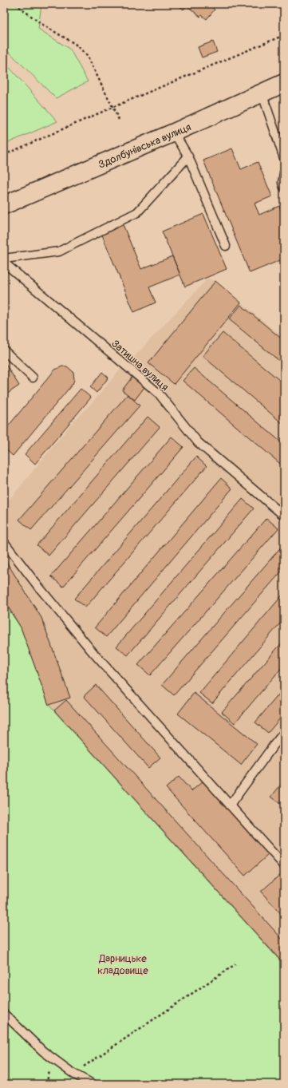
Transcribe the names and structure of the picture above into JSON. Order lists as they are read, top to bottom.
{
  "streets": {
    "street": ["Здолбунівська вулиця"],
    "lane": ["Затишна вулиця"]
  },
  "parks": ["Дарницьке кладовище"]
}
